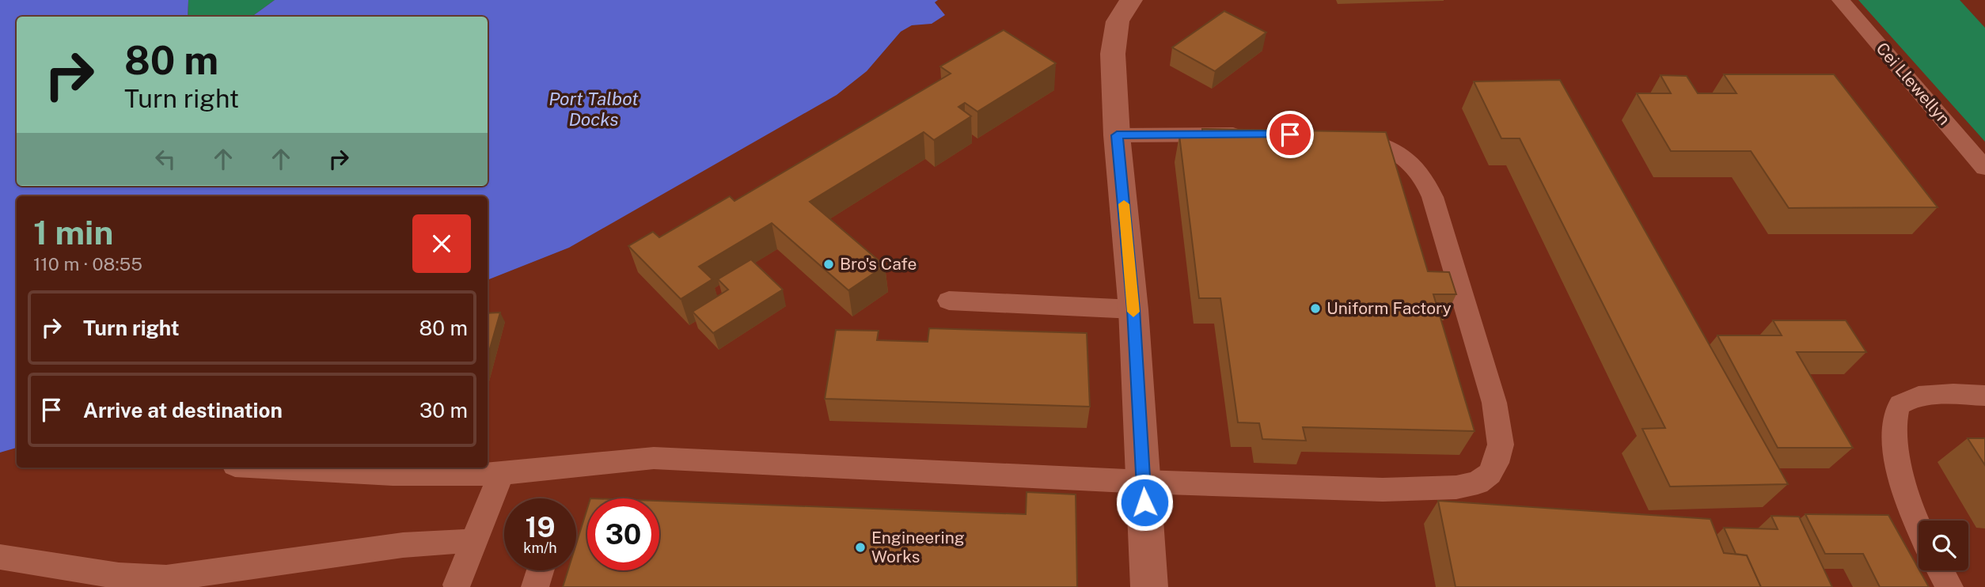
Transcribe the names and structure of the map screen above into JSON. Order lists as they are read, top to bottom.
{
  "streets": {
    "lane": ["Cei Llewellyn"]
  },
  "water": ["Port Talbot Docks"],
  "places": ["Bro's Cafe", "Uniform Factory", "Engineering Works"],
  "page": {
    "turn": ["80 m", "Turn right"],
    "heading": ["1 min", "110 m · 08:55"],
    "list": [
      {
        "name": "Turn right",
        "value": "80 m"
      },
      {
        "name": "Arrive at destination",
        "value": "30 m"
      }
    ],
    "speed": "19 km/h",
    "limit": "30"
  }
}
